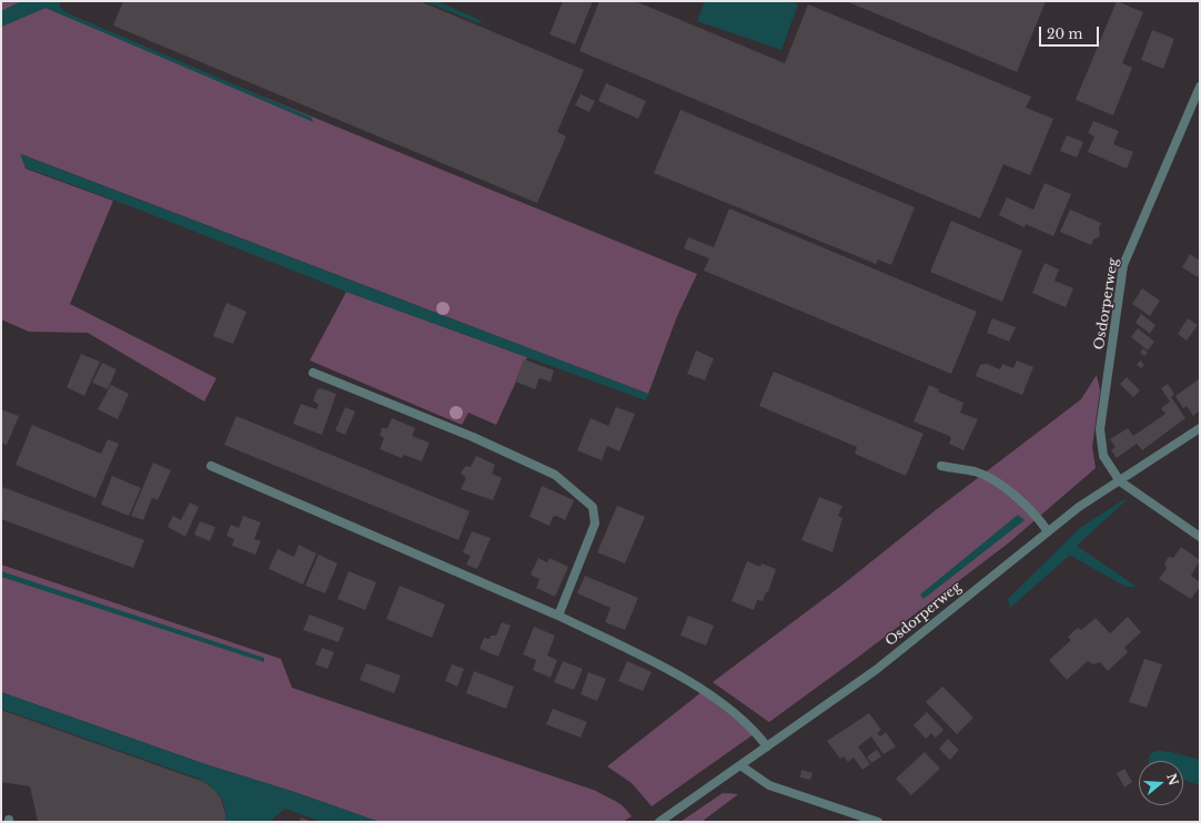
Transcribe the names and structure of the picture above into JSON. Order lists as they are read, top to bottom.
{
  "streets": {
    "street": ["Osdorperweg"]
  },
  "scale_bar": "20 m",
  "north": "right"
}
